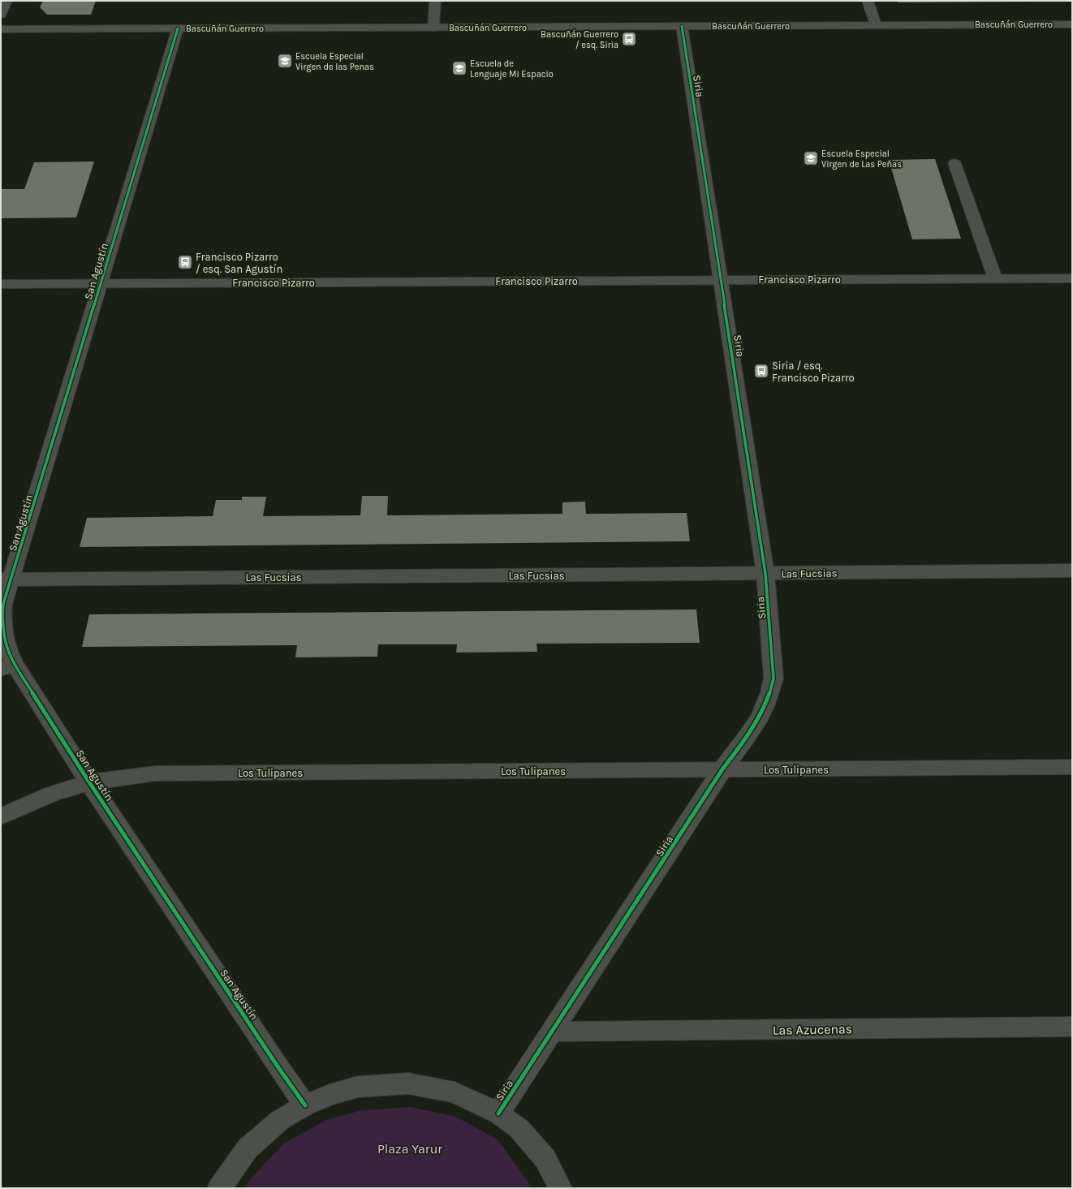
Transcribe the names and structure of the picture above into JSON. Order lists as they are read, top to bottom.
{
  "streets": {
    "main road": ["Bascuñán Guerrero"],
    "street": [
      "Siria",
      "San Agustín",
      "Francisco Pizarro",
      "Las Fucsias",
      "Los Tulipanes",
      "Las Azucenas"
    ]
  },
  "crossings": [
    ["Bascuñán Guerrero", "Siria"],
    ["Bascuñán Guerrero", "San Agustín"],
    ["Siria", "Francisco Pizarro"],
    ["Siria", "Las Fucsias"],
    ["Siria", "Los Tulipanes"],
    ["Siria", "Las Azucenas"],
    ["San Agustín", "Francisco Pizarro"],
    ["San Agustín", "Las Fucsias"],
    ["San Agustín", "Los Tulipanes"]
  ],
  "parks": ["Plaza Yarur"],
  "places": {
    "bus stop": ["Bascuñán Guerrero / esq. Siria", "Francisco Pizarro / esq. San Agustín", "Siria / esq. Francisco Pizarro"],
    "school or university": ["Escuela Especial Virgen de las Penas", "Escuela de Lenguaje Mi Espacio", "Escuela Especial Virgen de Las Peñas"]
  }
}
